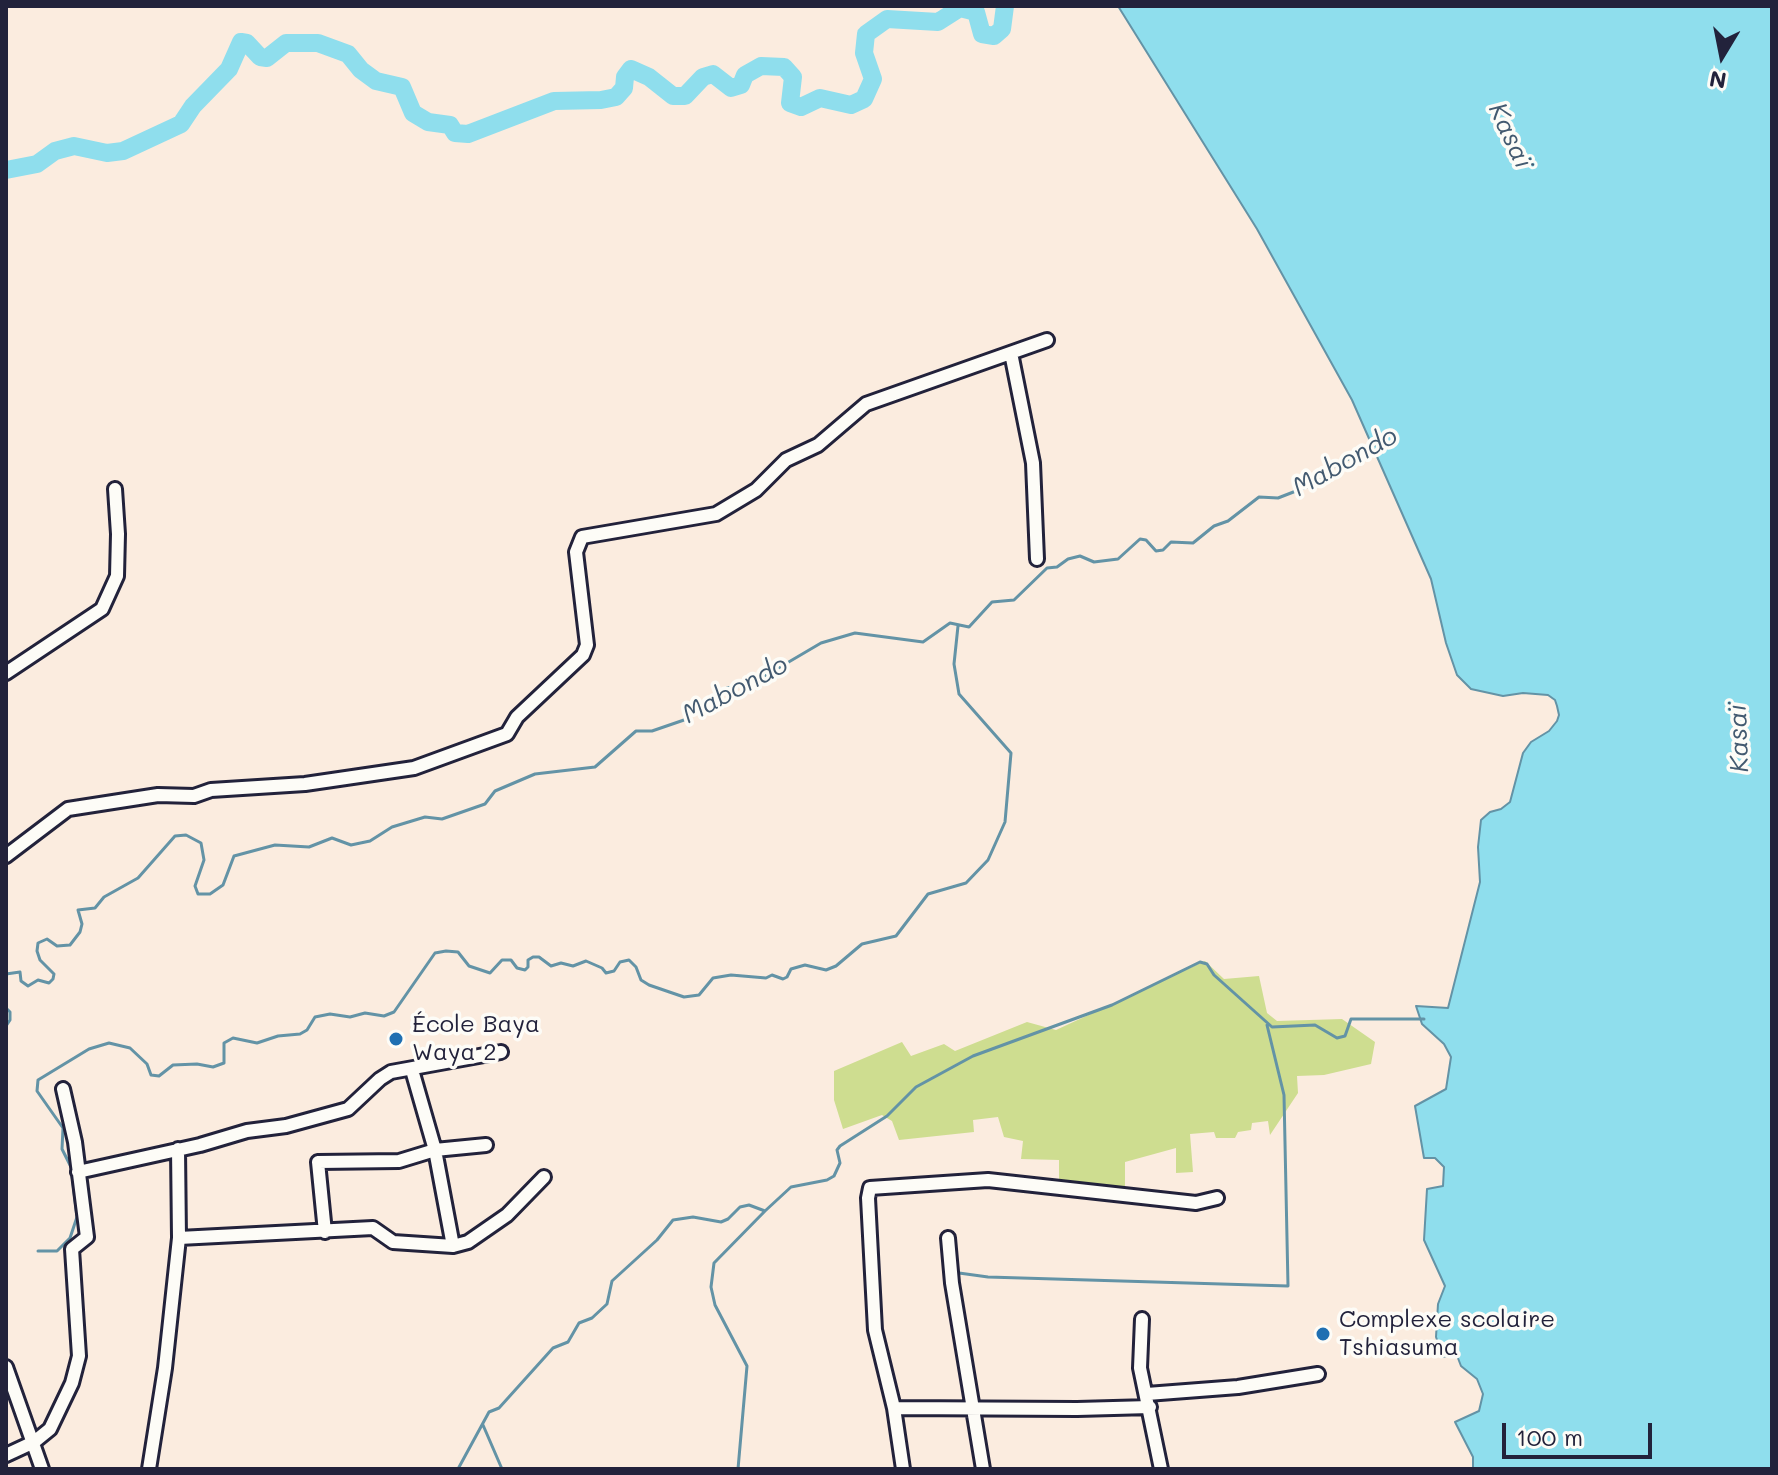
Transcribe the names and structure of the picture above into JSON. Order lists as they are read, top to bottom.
{
  "water": ["Kasaï", "Mabondo"],
  "places": ["École Baya Waya 2", "Complexe scolaire Tshiasuma"],
  "scale_bar": "100 m",
  "north": "bottom"
}
